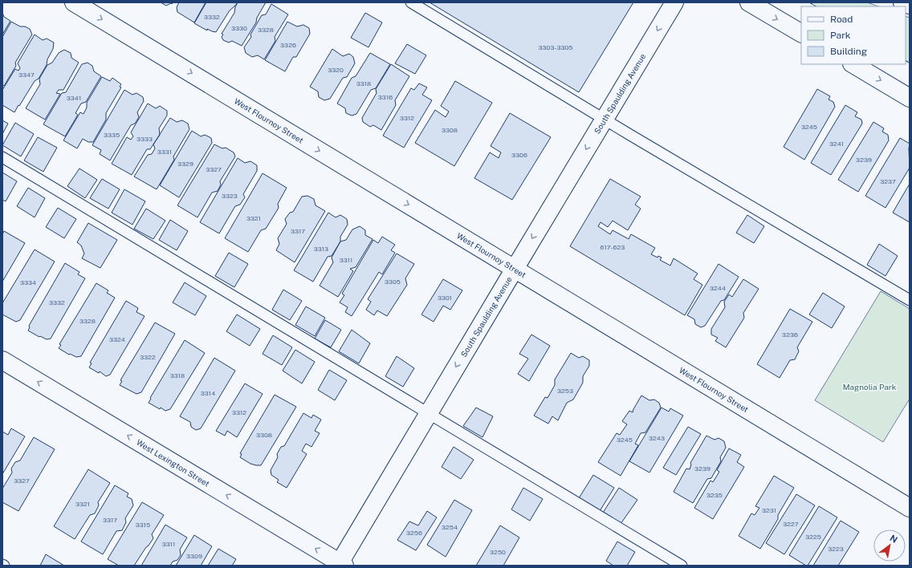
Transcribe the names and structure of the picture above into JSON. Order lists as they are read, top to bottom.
{
  "streets": {
    "main road": ["South Spaulding Avenue", "West Flournoy Street", "West Lexington Street"]
  },
  "crossings": [
    ["South Spaulding Avenue", "West Flournoy Street"],
    ["South Spaulding Avenue", "West Lexington Street"]
  ],
  "one_way": ["South Spaulding Avenue", "West Flournoy Street", "West Lexington Street"],
  "parks": ["Magnolia Park"],
  "house_numbers": [
    "3332",
    "3330",
    "3328",
    "3326",
    "3303-3305",
    "3320",
    "3347",
    "3318",
    "3316",
    "3341",
    "3312",
    "3245",
    "3308",
    "3335",
    "3333",
    "3241",
    "3331",
    "3306",
    "3239",
    "3329",
    "3327",
    "3237",
    "3323",
    "3321",
    "3317",
    "617-623",
    "3313",
    "3311",
    "3305",
    "3334",
    "3244",
    "3301",
    "3332",
    "3328",
    "3236",
    "3324",
    "3322",
    "3318",
    "3253",
    "3314",
    "3312",
    "3308",
    "3243",
    "3245",
    "3239",
    "3327",
    "3235",
    "3321",
    "3231",
    "3317",
    "3227",
    "3315",
    "3254",
    "3256",
    "3225",
    "3311",
    "3223",
    "3250",
    "3309"
  ],
  "legend": ["Road", "Park", "Building"],
  "north": "top right"
}
